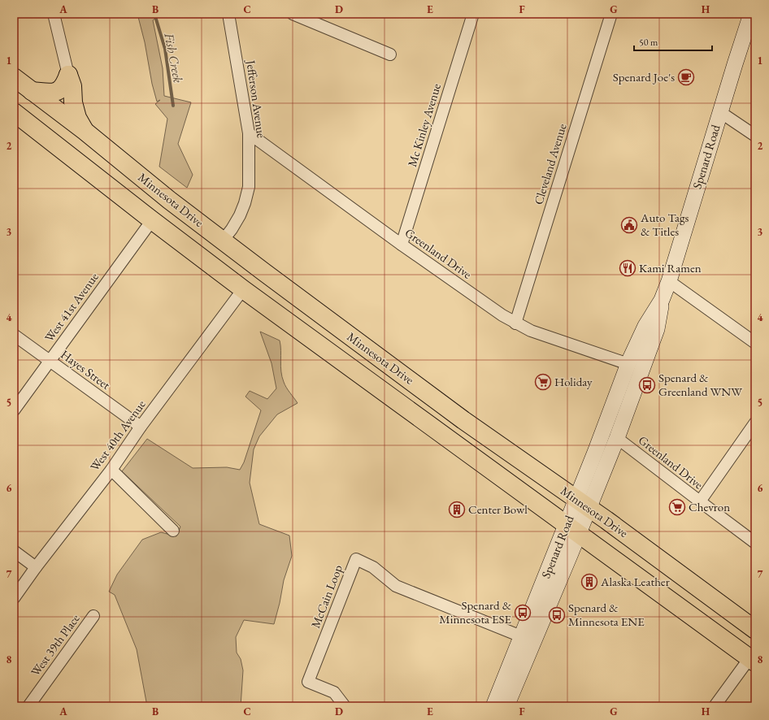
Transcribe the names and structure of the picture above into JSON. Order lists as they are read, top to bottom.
{
  "streets": {
    "main road": ["Spenard Road", "Minnesota Drive"],
    "street": [
      "Jefferson Avenue",
      "Mc Kinley Avenue",
      "Cleveland Avenue",
      "Greenland Drive",
      "West 41st Avenue",
      "Hayes Street",
      "West 40th Avenue",
      "McCain Loop",
      "West 39th Place"
    ]
  },
  "crossings": [
    ["Jefferson Avenue", "Minnesota Drive"],
    ["Jefferson Avenue", "Greenland Drive"],
    ["Mc Kinley Avenue", "Greenland Drive"],
    ["Spenard Road", "Minnesota Drive"],
    ["Spenard Road", "Greenland Drive"],
    ["Spenard Road", "McCain Loop"],
    ["Cleveland Avenue", "Greenland Drive"],
    ["Minnesota Drive", "West 41st Avenue"],
    ["Minnesota Drive", "West 40th Avenue"],
    ["West 41st Avenue", "Hayes Street"],
    ["Hayes Street", "West 40th Avenue"]
  ],
  "water": ["Fish Creek"],
  "places": {
    "cafe": ["Spenard Joe's"],
    "public building": ["Auto Tags & Titles"],
    "restaurant": ["Kami Ramen"],
    "supermarket": ["Holiday", "Chevron"],
    "bus stop": ["Spenard & Greenland WNW", "Spenard & Minnesota ESE", "Spenard & Minnesota ENE"],
    "building": ["Center Bowl", "Alaska Leather"]
  },
  "scale_bar": "50 m",
  "grid": {
    "columns": [
      "A",
      "B",
      "C",
      "D",
      "E",
      "F",
      "G",
      "H"
    ],
    "rows": [
      "1",
      "2",
      "3",
      "4",
      "5",
      "6",
      "7",
      "8"
    ]
  }
}
